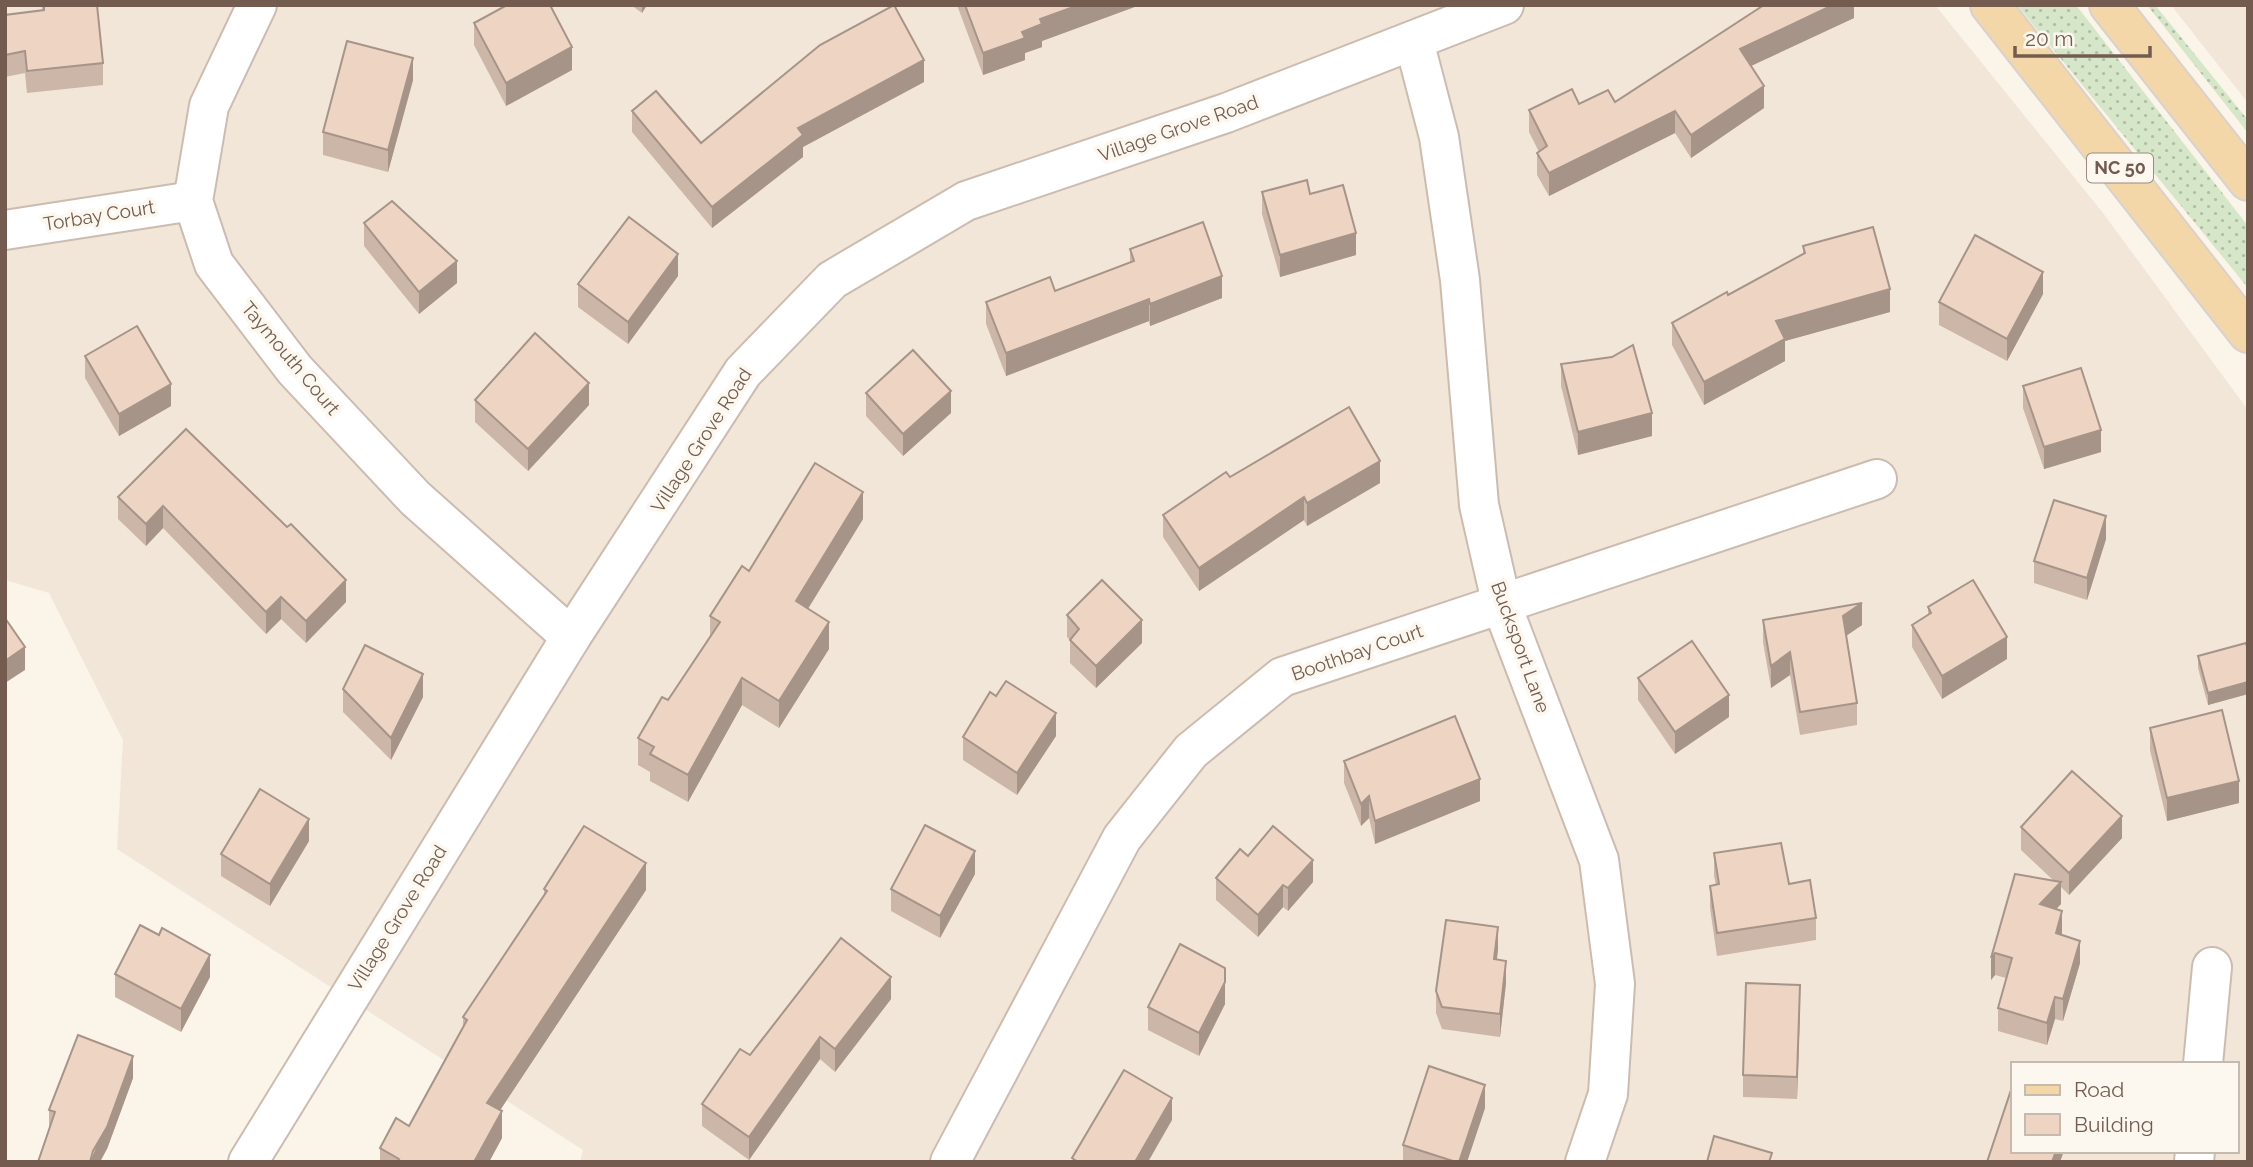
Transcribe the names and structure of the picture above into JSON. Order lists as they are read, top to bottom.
{
  "streets": {
    "main road": ["NC 50"],
    "street": [
      "Village Grove Road",
      "Torbay Court",
      "Taymouth Court",
      "Bucksport Lane",
      "Boothbay Court"
    ]
  },
  "crossings": [
    ["Village Grove Road", "Taymouth Court"],
    ["Village Grove Road", "Bucksport Lane"],
    ["Torbay Court", "Taymouth Court"],
    ["Bucksport Lane", "Boothbay Court"]
  ],
  "legend": ["Road", "Building"],
  "scale_bar": "20 m"
}
